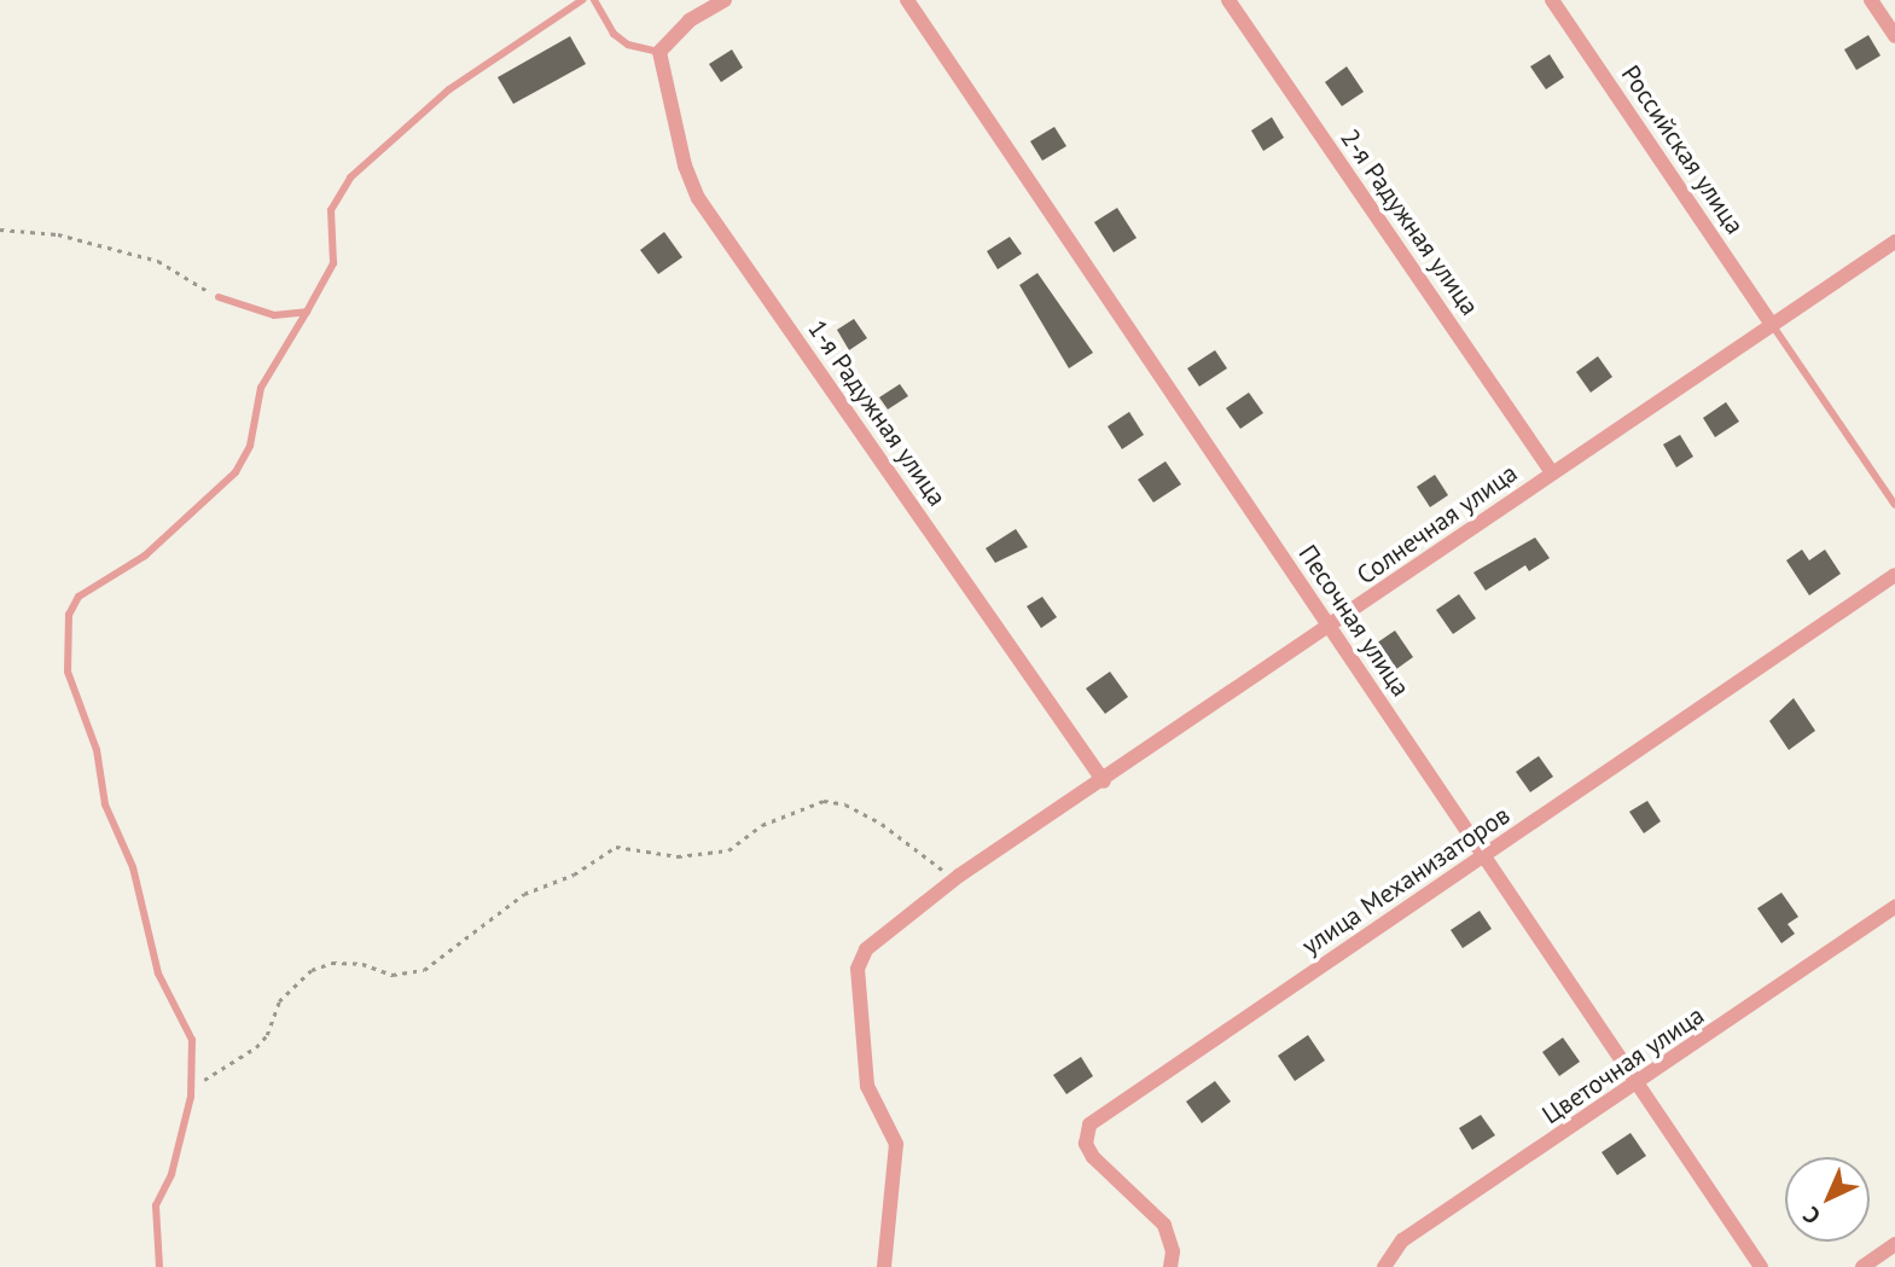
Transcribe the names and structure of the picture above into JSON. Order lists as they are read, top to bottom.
{
  "streets": {
    "street": [
      "Российская улица",
      "2-я Радужная улица",
      "1-я Радужная улица",
      "Солнечная улица",
      "Песочная улица",
      "улица Механизаторов",
      "Цветочная улица"
    ]
  },
  "crossings": [
    ["Российская улица", "Солнечная улица"],
    ["2-я Радужная улица", "Солнечная улица"],
    ["1-я Радужная улица", "Солнечная улица"],
    ["Солнечная улица", "Песочная улица"],
    ["Песочная улица", "улица Механизаторов"],
    ["Песочная улица", "Цветочная улица"]
  ],
  "north": "bottom left"
}
